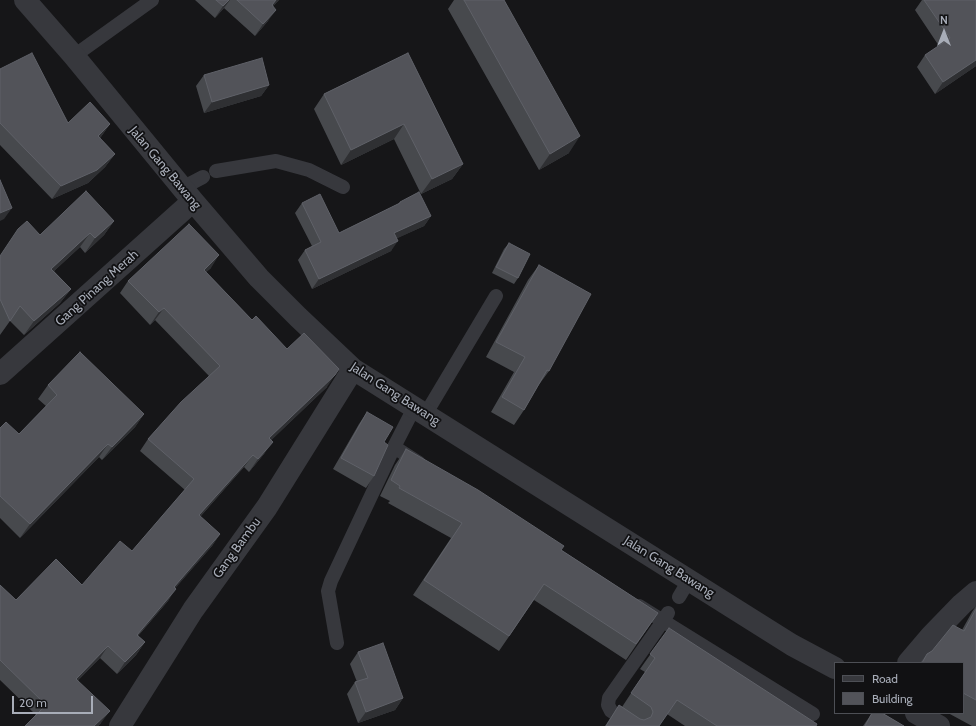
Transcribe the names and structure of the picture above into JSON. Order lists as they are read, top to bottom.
{
  "streets": {
    "street": ["Jalan Gang Bawang", "Gang Pinang Merah", "Gang Bambu"]
  },
  "crossings": [
    ["Jalan Gang Bawang", "Gang Pinang Merah"],
    ["Jalan Gang Bawang", "Gang Bambu"]
  ],
  "legend": ["Road", "Building"],
  "scale_bar": "20 m",
  "north": "top"
}
